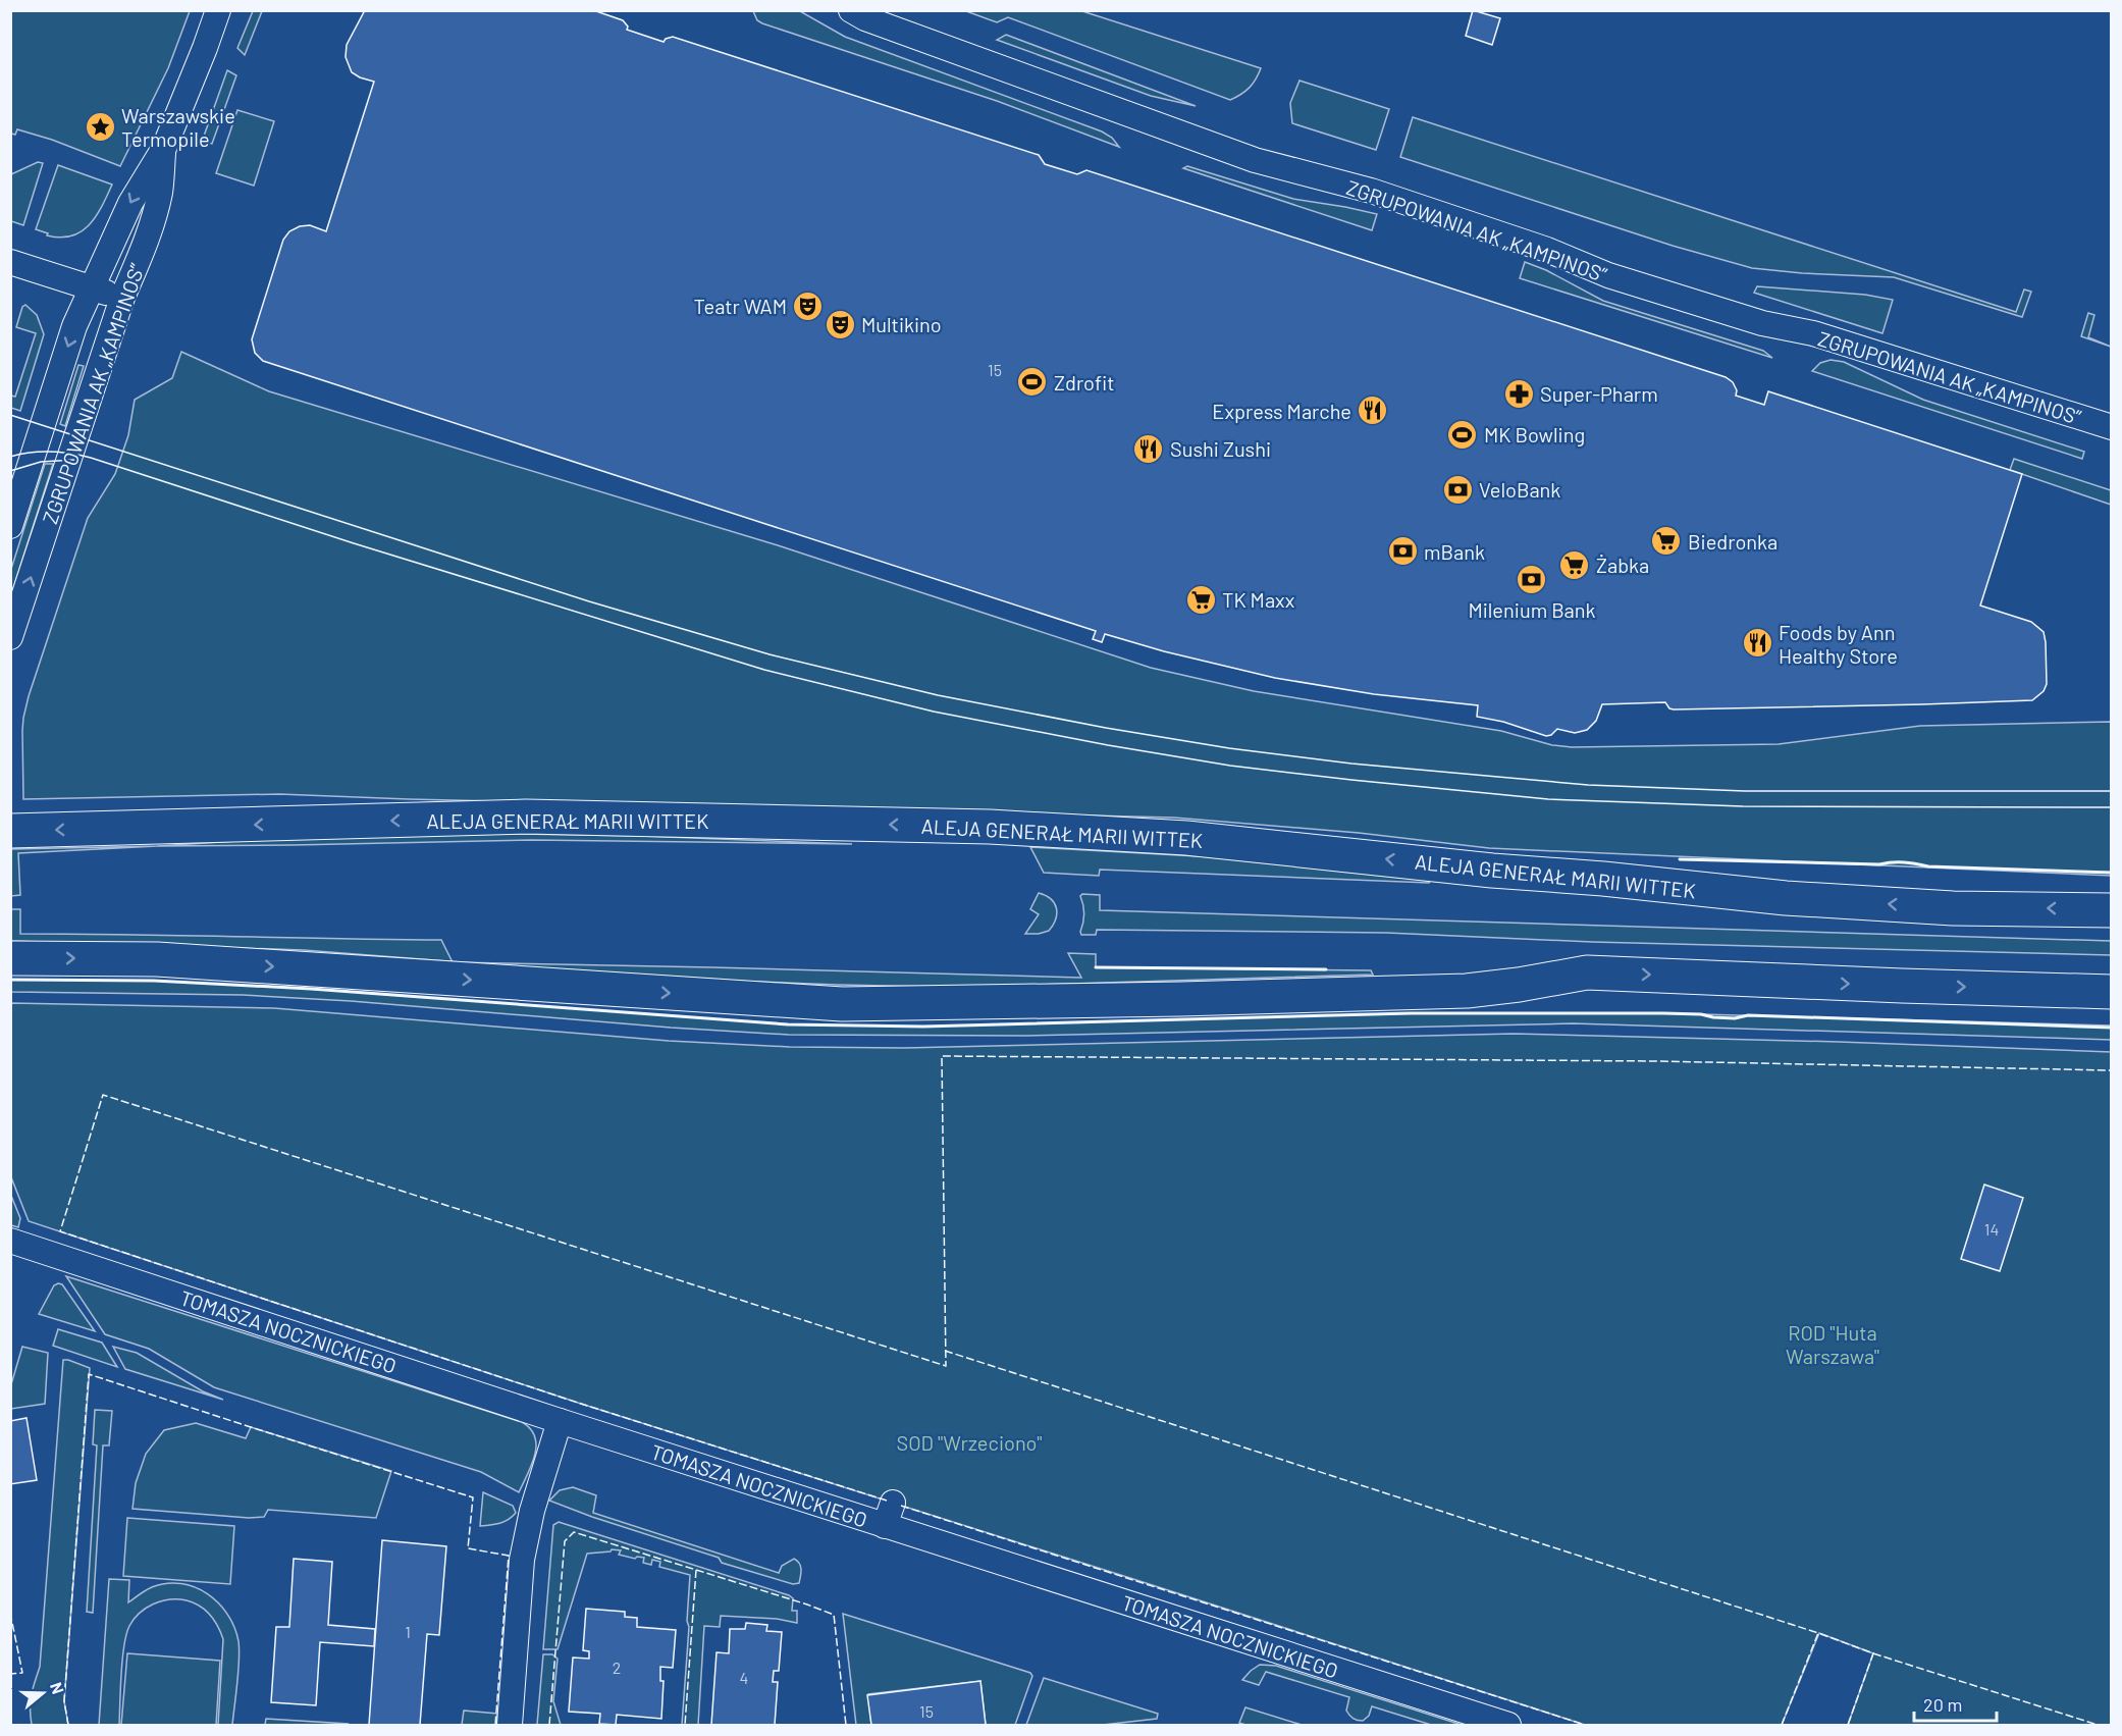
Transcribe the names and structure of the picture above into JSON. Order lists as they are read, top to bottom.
{
  "streets": {
    "main road": ["ALEJA GENERAŁ MARII WITTEK"],
    "street": ["ZGRUPOWANIA AK „KAMPINOS”", "TOMASZA NOCZNICKIEGO"]
  },
  "parks": ["ROD \"Huta Warszawa\"", "SOD \"Wrzeciono\""],
  "places": {
    "place": ["Warszawskie Termopile"],
    "theatre": ["Teatr WAM", "Multikino"],
    "sports": ["Zdrofit", "MK Bowling"],
    "pharmacy": ["Super-Pharm"],
    "restaurant": ["Express Marche", "Sushi Zushi", "Foods by Ann Healthy Store"],
    "bank": ["VeloBank", "mBank", "Milenium Bank"],
    "supermarket": ["Biedronka", "Żabka", "TK Maxx"]
  },
  "house_numbers": [
    "15",
    "14",
    "1",
    "2",
    "4",
    "15"
  ],
  "scale_bar": "20 m",
  "north": "right"
}
